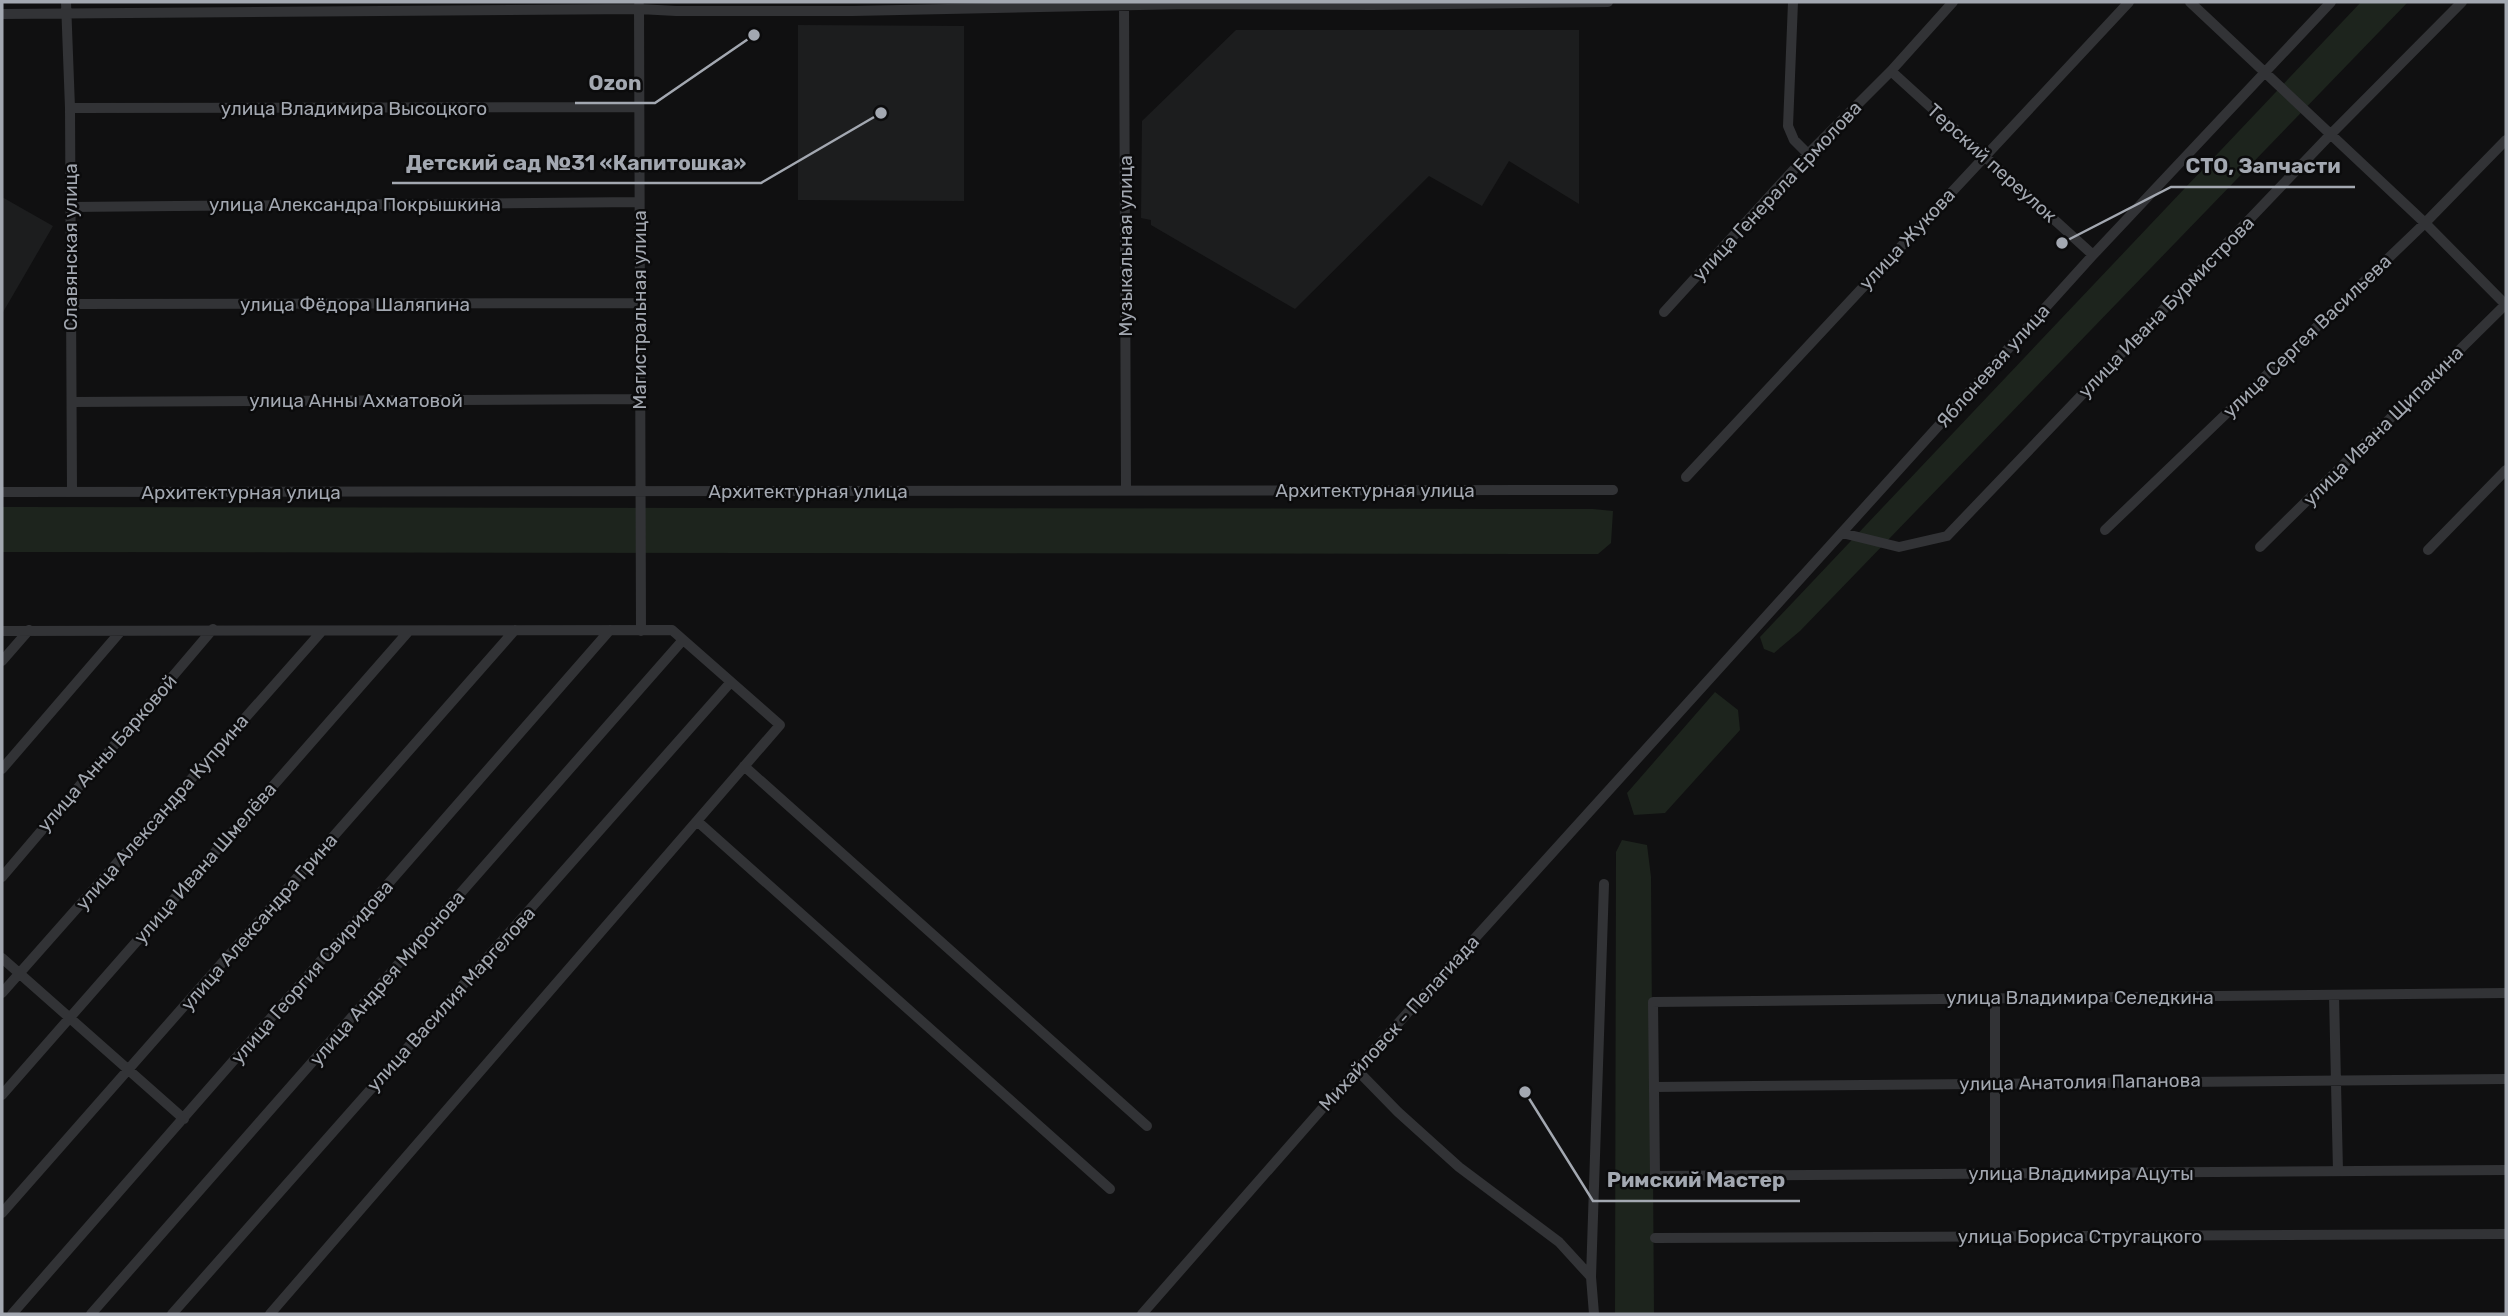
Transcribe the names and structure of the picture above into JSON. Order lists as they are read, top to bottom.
{
  "streets": {
    "street": [
      "улица Владимира Высоцкого",
      "Терский переулок",
      "улица Генерала Ермолова",
      "улица Александра Покрышкина",
      "улица Жукова",
      "Музыкальная улица",
      "Славянская улица",
      "улица Фёдора Шаляпина",
      "улица Ивана Бурмистрова",
      "Магистральная улица",
      "улица Сергея Васильева",
      "Яблоневая улица",
      "улица Анны Ахматовой",
      "улица Ивана Щипакина",
      "Архитектурная улица",
      "улица Анны Барковой",
      "улица Александра Куприна",
      "улица Ивана Шмелёва",
      "улица Александра Грина",
      "улица Георгия Свиридова",
      "улица Андрея Миронова",
      "улица Владимира Селедкина",
      "улица Василия Маргелова",
      "Михайловск - Пелагиада",
      "улица Анатолия Папанова",
      "улица Владимира Ацуты",
      "улица Бориса Стругацкого"
    ]
  },
  "crossings": [
    ["улица Владимира Высоцкого", "Славянская улица"],
    ["улица Владимира Высоцкого", "Магистральная улица"],
    ["Терский переулок", "улица Генерала Ермолова"],
    ["Терский переулок", "улица Жукова"],
    ["Терский переулок", "Яблоневая улица"],
    ["улица Александра Покрышкина", "Славянская улица"],
    ["улица Александра Покрышкина", "Магистральная улица"],
    ["Музыкальная улица", "Архитектурная улица"],
    ["Славянская улица", "улица Фёдора Шаляпина"],
    ["Славянская улица", "улица Анны Ахматовой"],
    ["Славянская улица", "Архитектурная улица"],
    ["улица Фёдора Шаляпина", "Магистральная улица"],
    ["улица Ивана Бурмистрова", "Яблоневая улица"],
    ["Магистральная улица", "улица Анны Ахматовой"],
    ["Магистральная улица", "Архитектурная улица"],
    ["Яблоневая улица", "Михайловск - Пелагиада"],
    ["улица Владимира Селедкина", "улица Анатолия Папанова"],
    ["улица Владимира Селедкина", "улица Владимира Ацуты"],
    ["улица Анатолия Папанова", "улица Владимира Ацуты"]
  ],
  "places": [
    "Ozon",
    "Детский сад №31 «Капитошка»",
    "СТО, Запчасти",
    "Римский Мастер"
  ]
}
